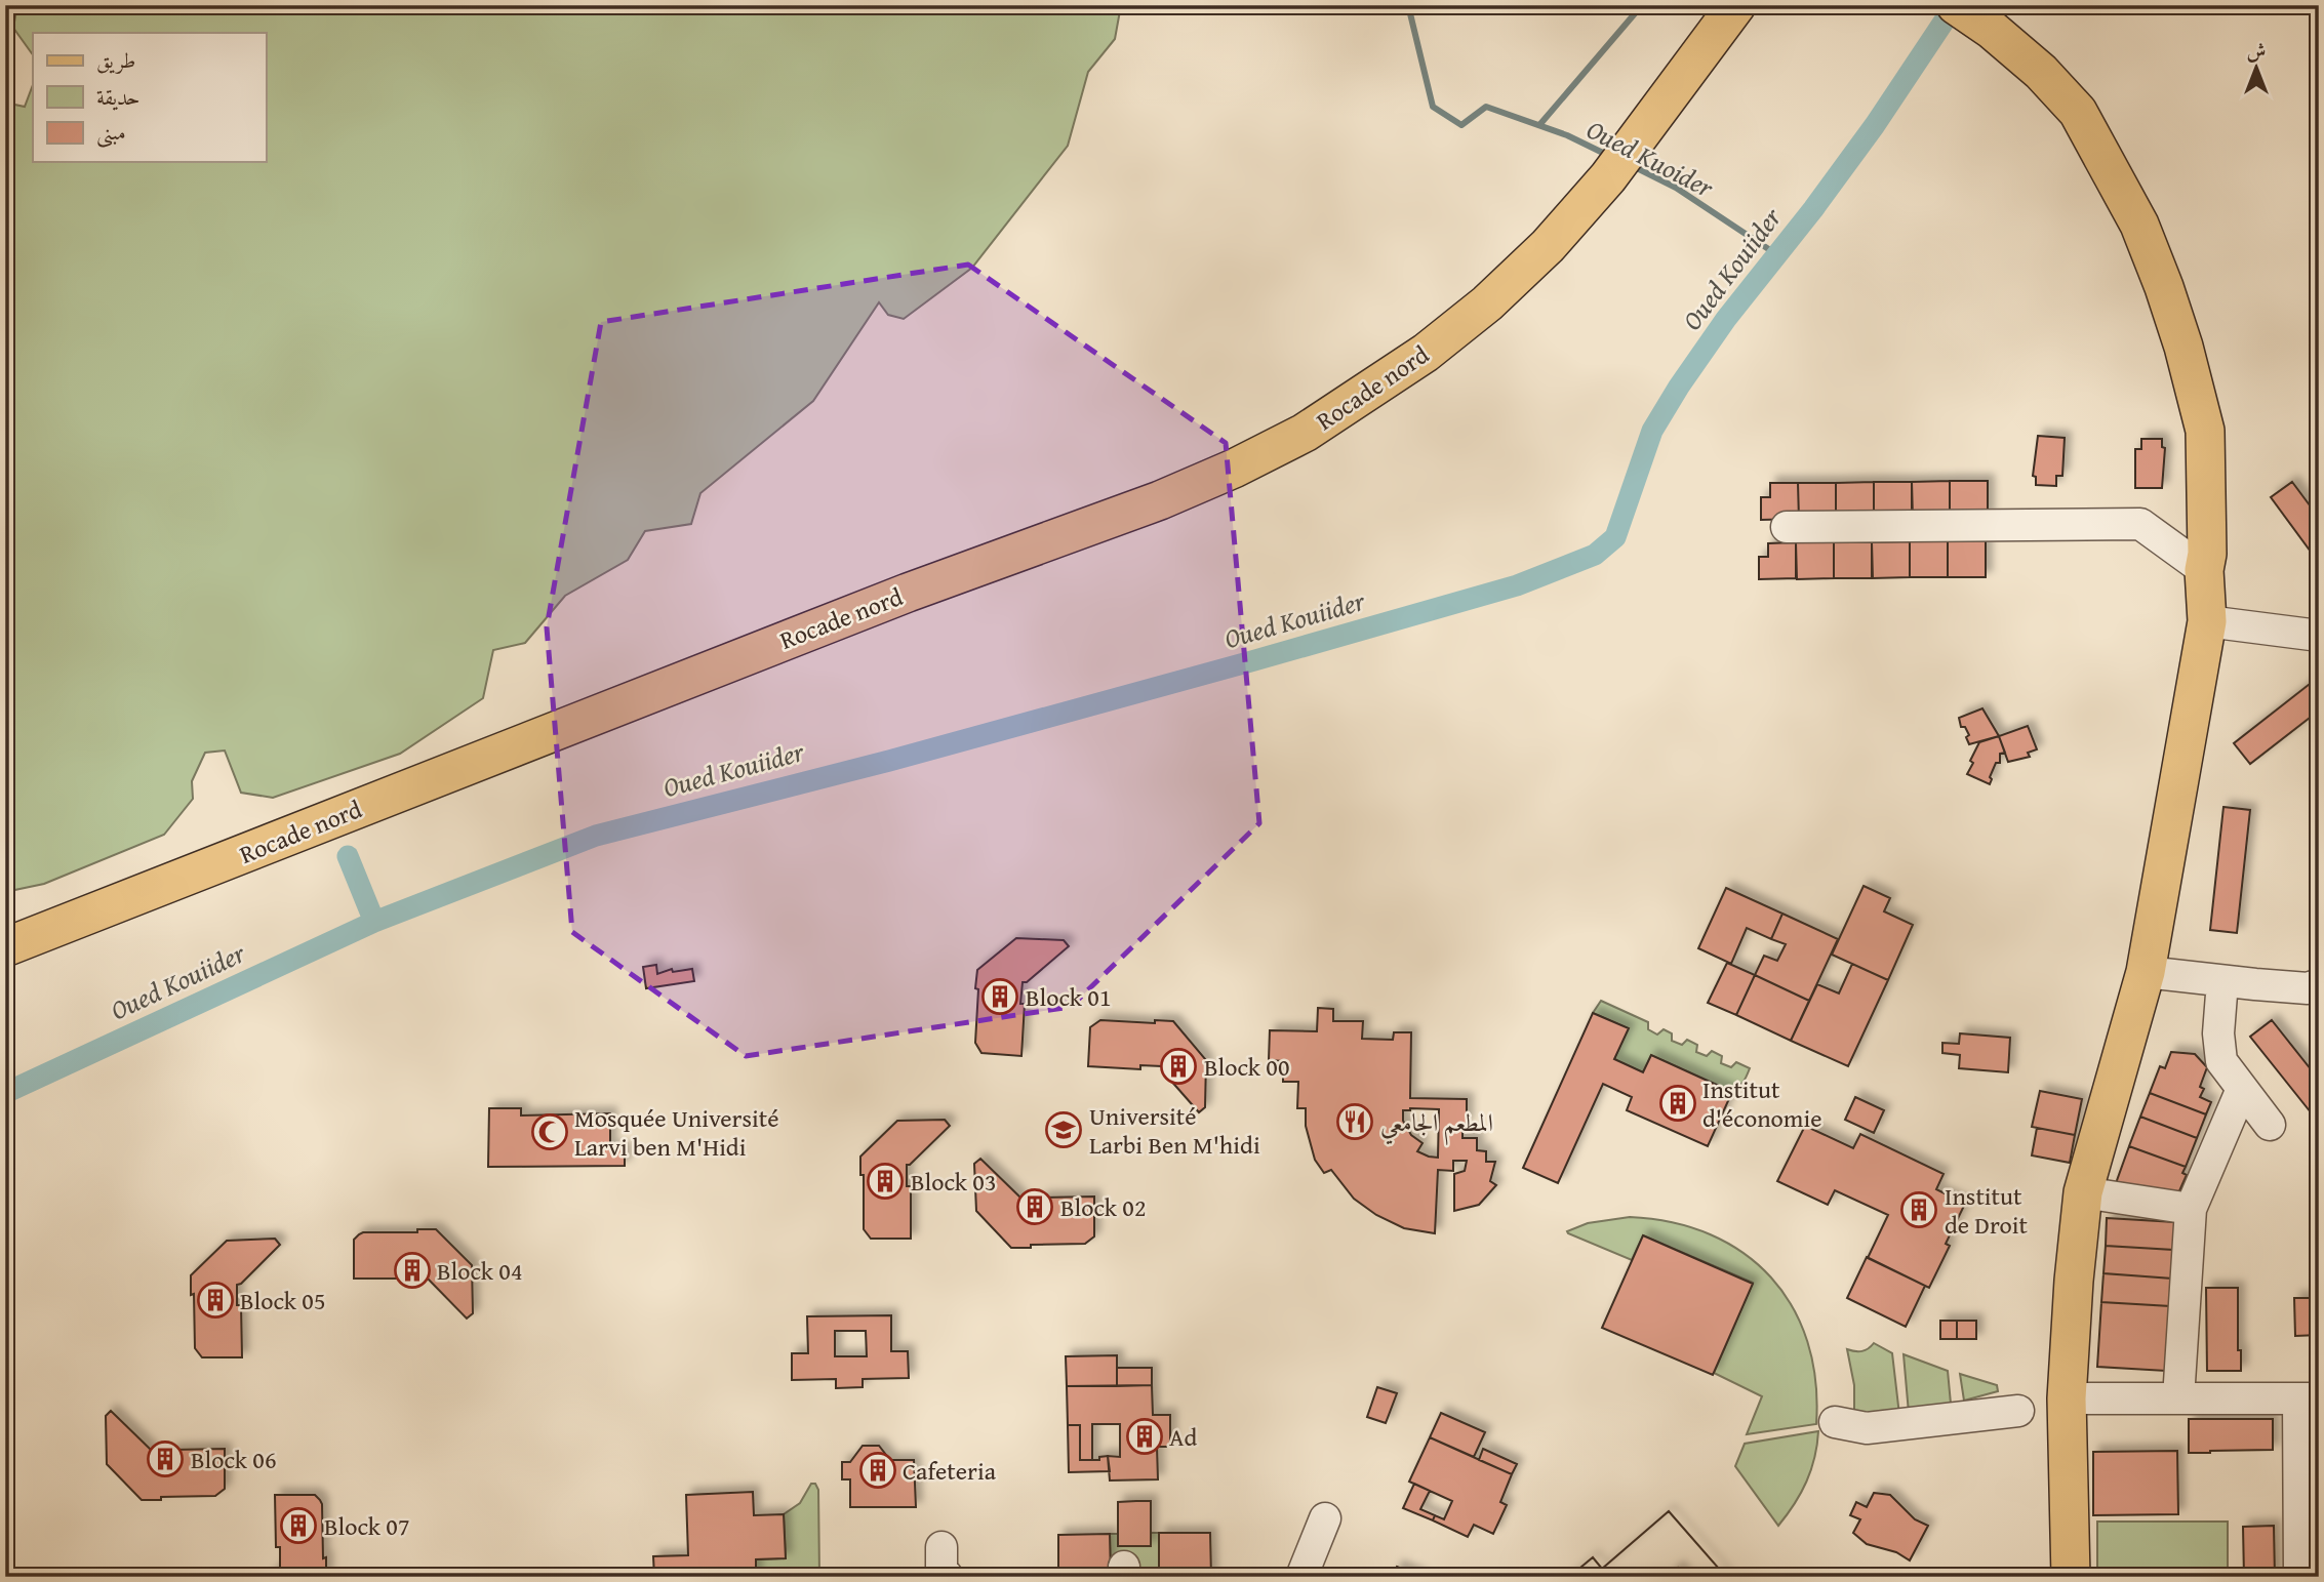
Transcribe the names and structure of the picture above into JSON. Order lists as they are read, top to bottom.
{
  "streets": {
    "main road": ["Rocade nord"]
  },
  "water": ["Oued Kuoider", "Oued Kouiider"],
  "places": {
    "building": [
      "Block 01",
      "Block 00",
      "Institut d'économie",
      "Block 03",
      "Block 02",
      "Institut de Droit",
      "Block 04",
      "Block 05",
      "Ad",
      "Block 06",
      "Cafeteria",
      "Block 07"
    ],
    "restaurant": ["المطعم الجامعي"],
    "school or university": ["Université Larbi Ben M'hidi"],
    "mosque": ["Mosquée Université Larvi ben M'Hidi"]
  },
  "legend": ["طريق", "حديقة", "مبنى"],
  "north": "top"
}
